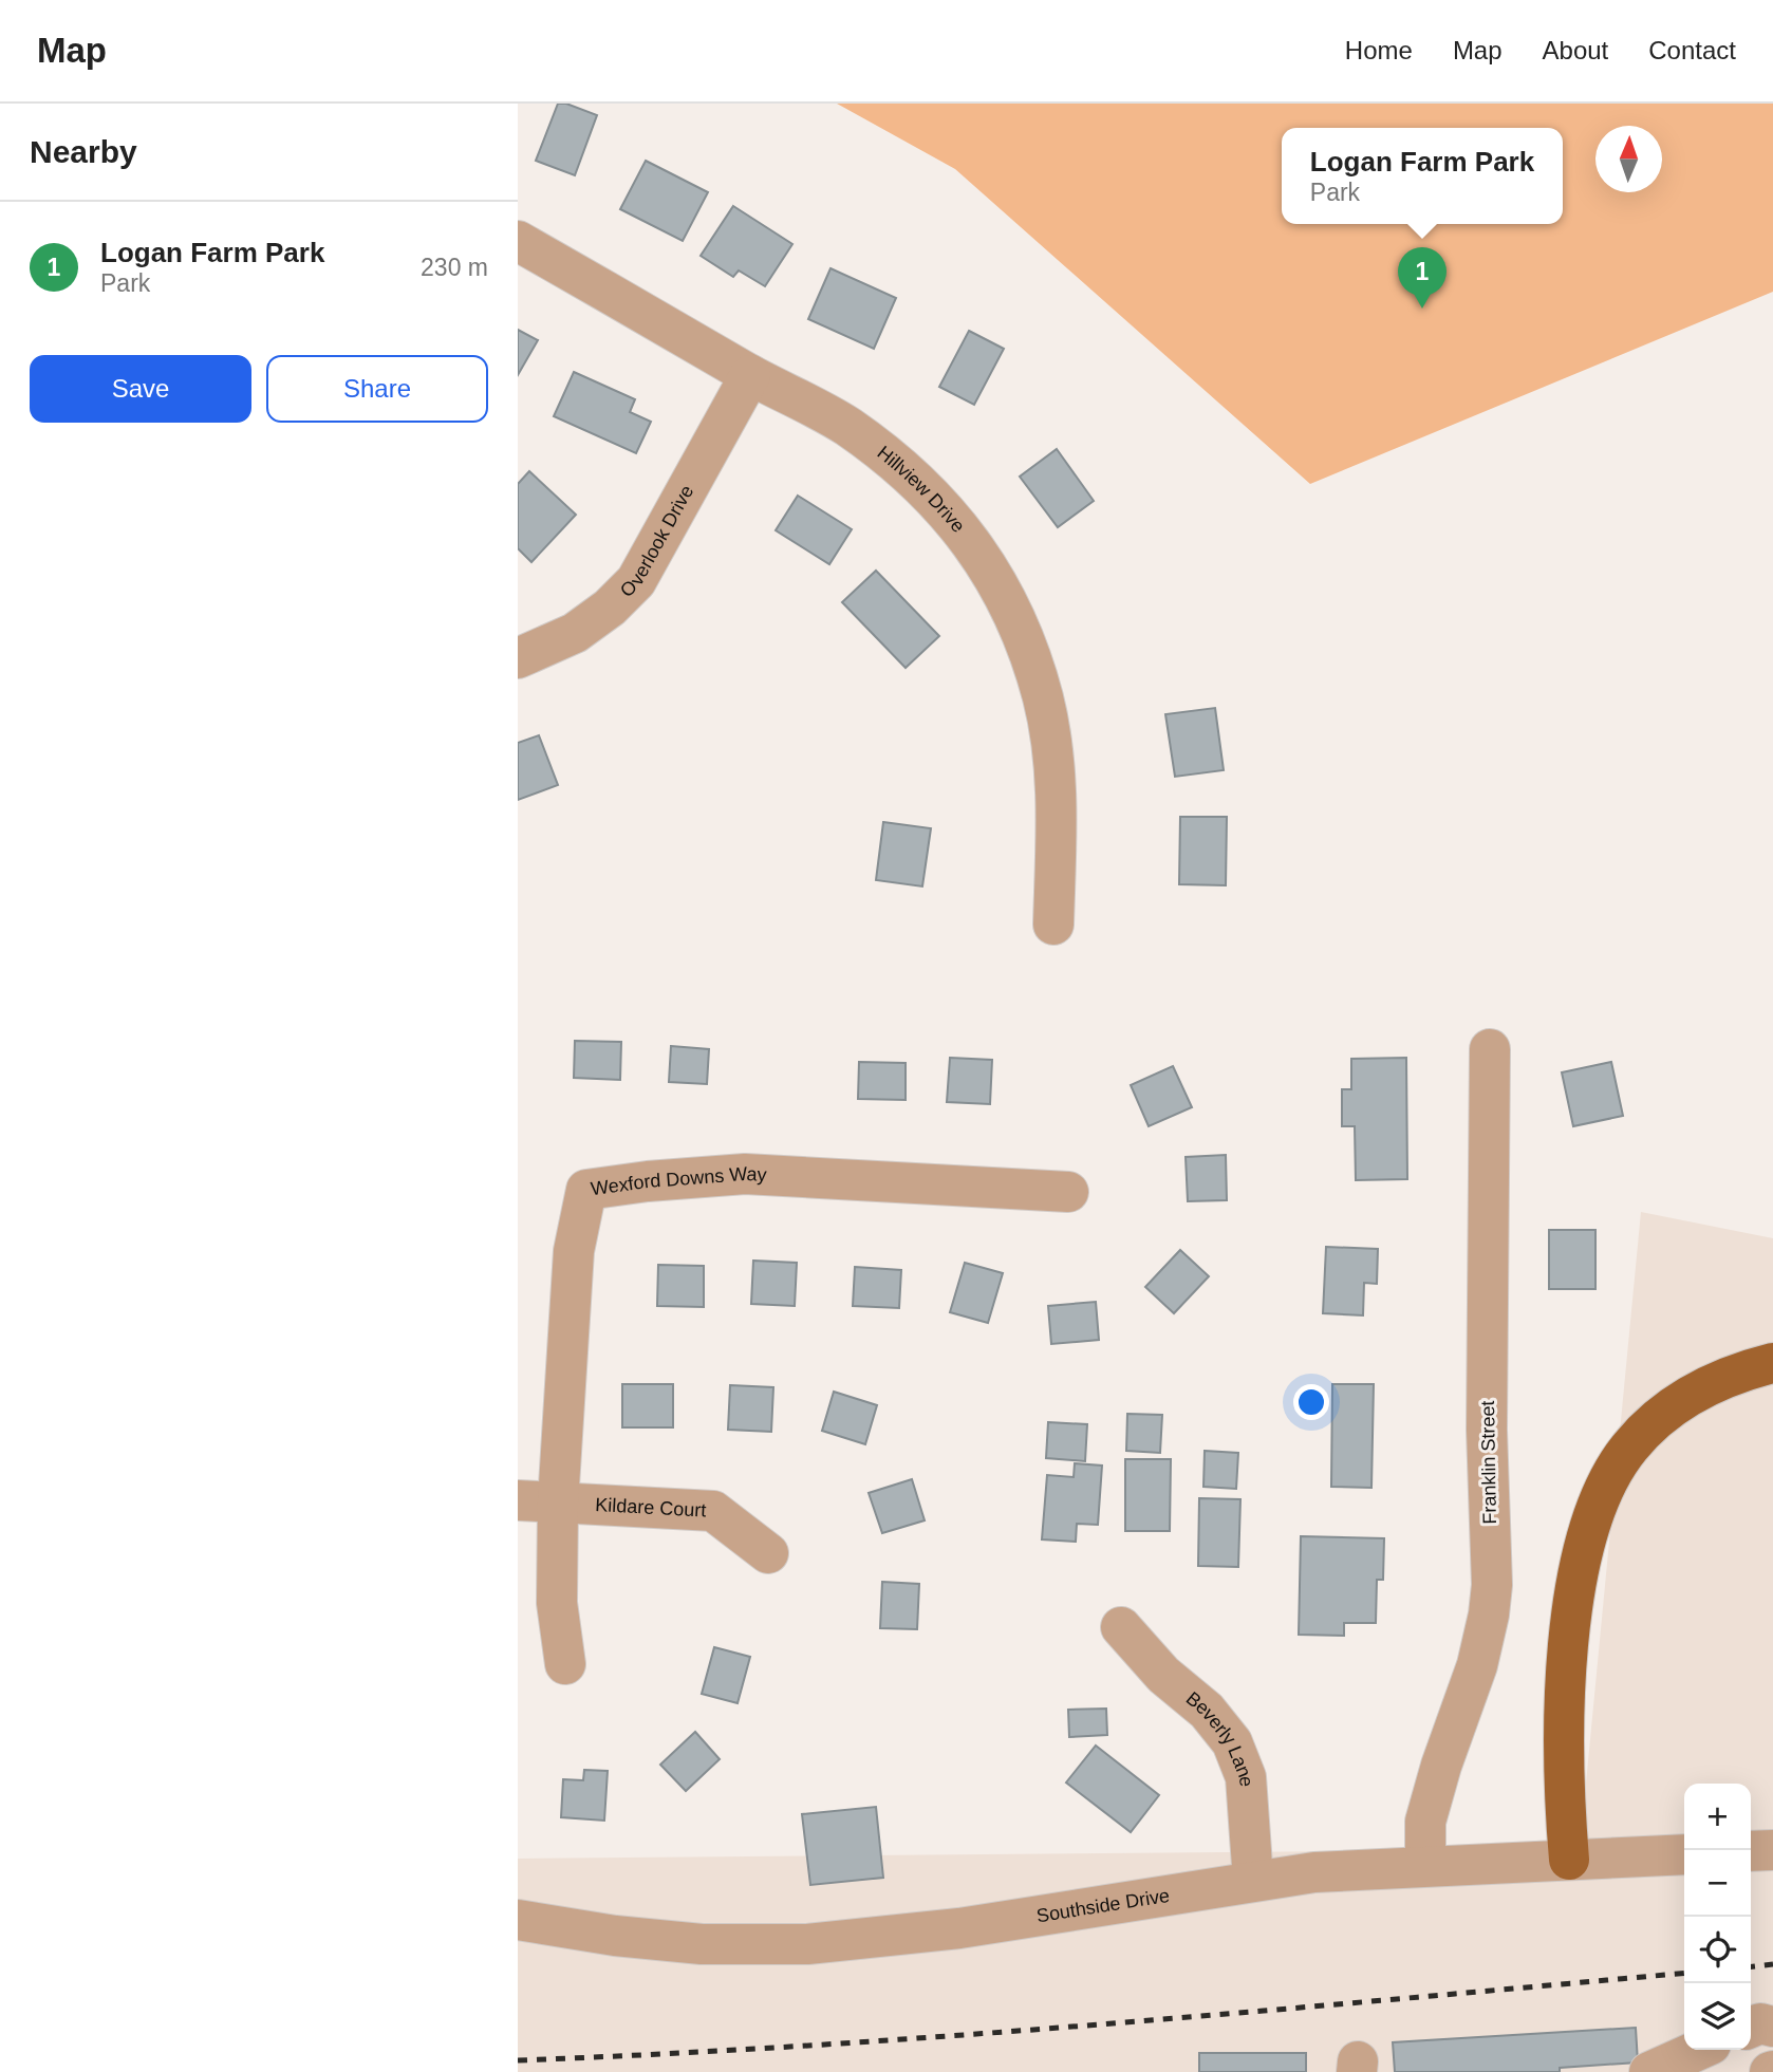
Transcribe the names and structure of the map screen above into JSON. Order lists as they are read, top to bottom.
{
  "streets": {
    "street": [
      "Hillview Drive",
      "Overlook Drive",
      "Wexford Downs Way",
      "Franklin Street",
      "Kildare Court",
      "Beverly Lane",
      "Southside Drive"
    ]
  },
  "crossings": [
    ["Hillview Drive", "Overlook Drive"],
    ["Wexford Downs Way", "Kildare Court"],
    ["Franklin Street", "Southside Drive"],
    ["Beverly Lane", "Southside Drive"]
  ],
  "north": "top",
  "page": {
    "header": "Map",
    "nav": [
      "Home",
      "Map",
      "About",
      "Contact"
    ],
    "heading": "Nearby",
    "popup": ["Logan Farm Park", "Park"],
    "list": [
      {
        "mark": "1",
        "name": "Logan Farm Park",
        "note": "Park",
        "value": "230 m"
      }
    ],
    "pins": "1",
    "buttons": ["Save", "Share"],
    "map_buttons": ["+", "−"]
  }
}
